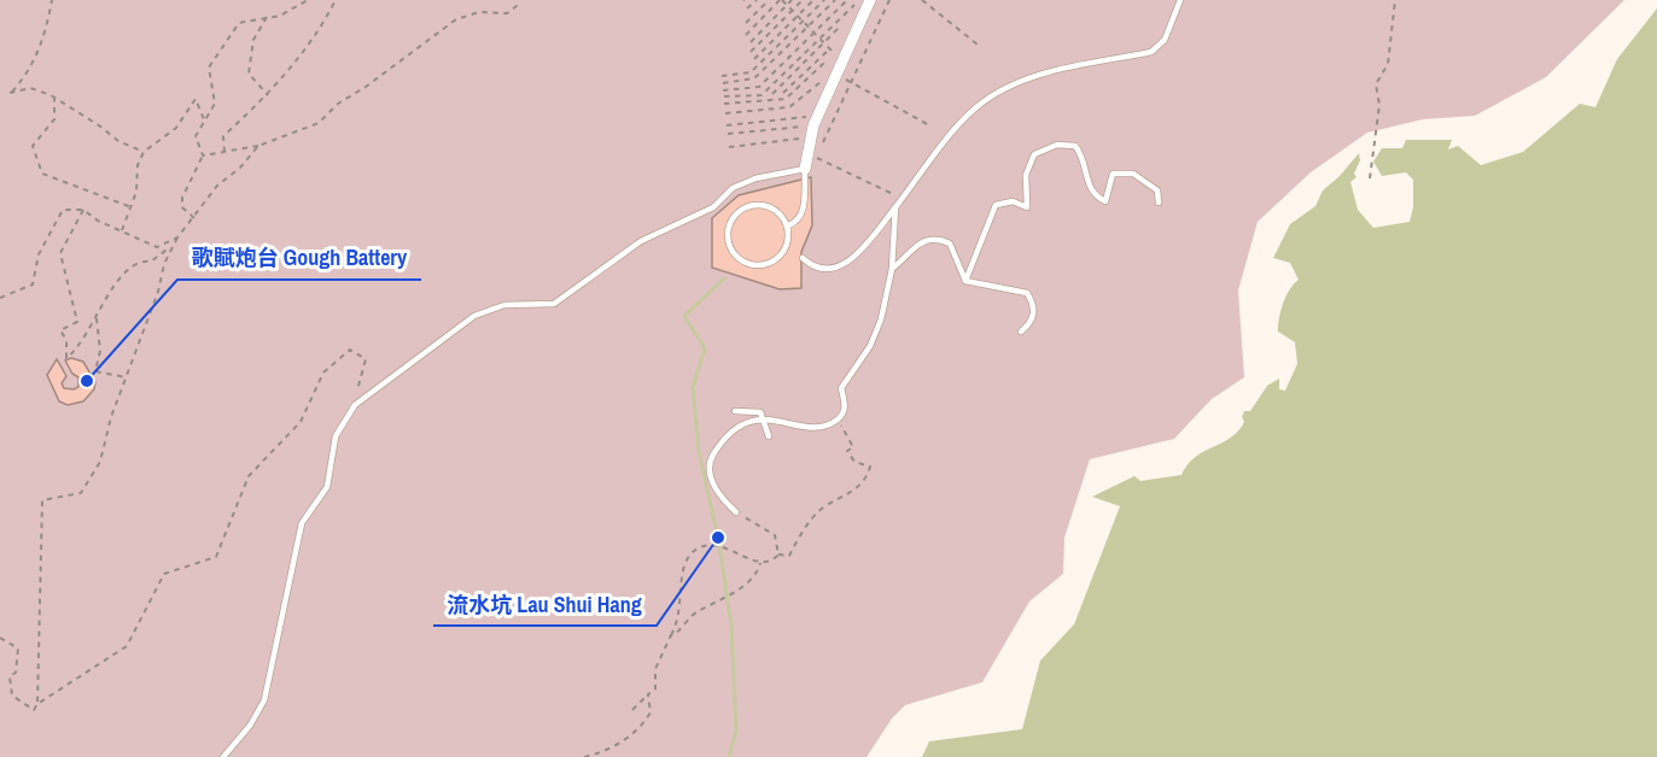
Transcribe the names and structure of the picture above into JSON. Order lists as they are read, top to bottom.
{
  "places": ["歌賦炮台 Gough Battery", "流水坑 Lau Shui Hang"]
}
